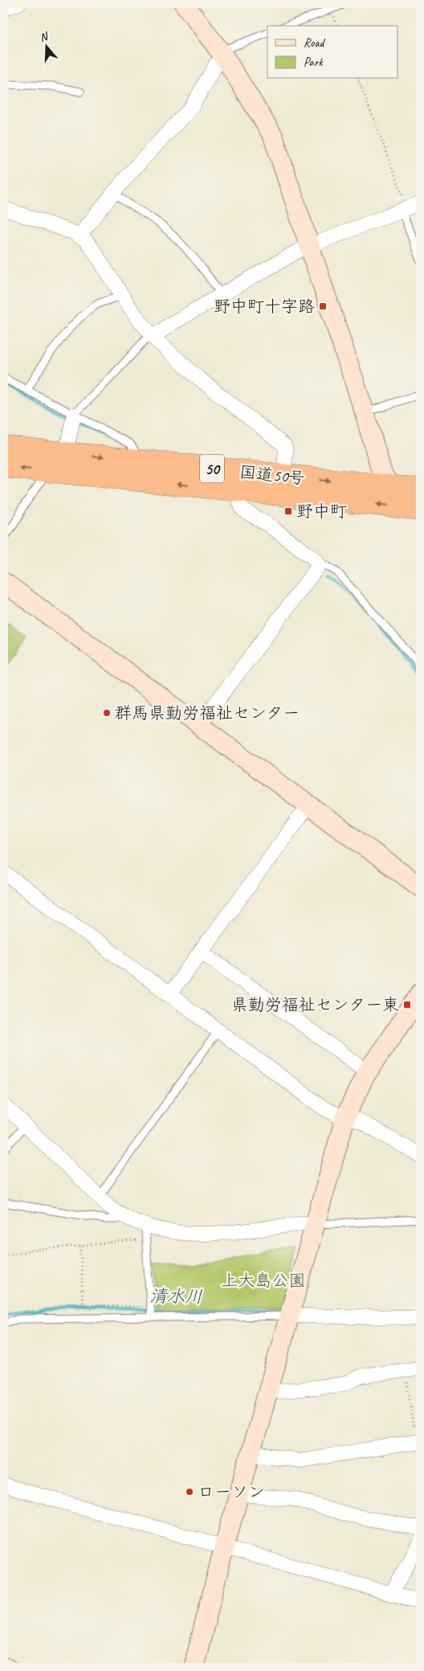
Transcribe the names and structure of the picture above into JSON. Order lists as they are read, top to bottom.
{
  "streets": {
    "highway": ["50", "国道50号"]
  },
  "water": ["清水川"],
  "parks": ["上大島公園"],
  "places": {
    "transit": ["野中町十字路", "野中町", "県勤労福祉センター東"],
    "other": ["群馬県勤労福祉センター", "ローソン"]
  },
  "legend": ["Road", "Park"],
  "north": "top"
}
